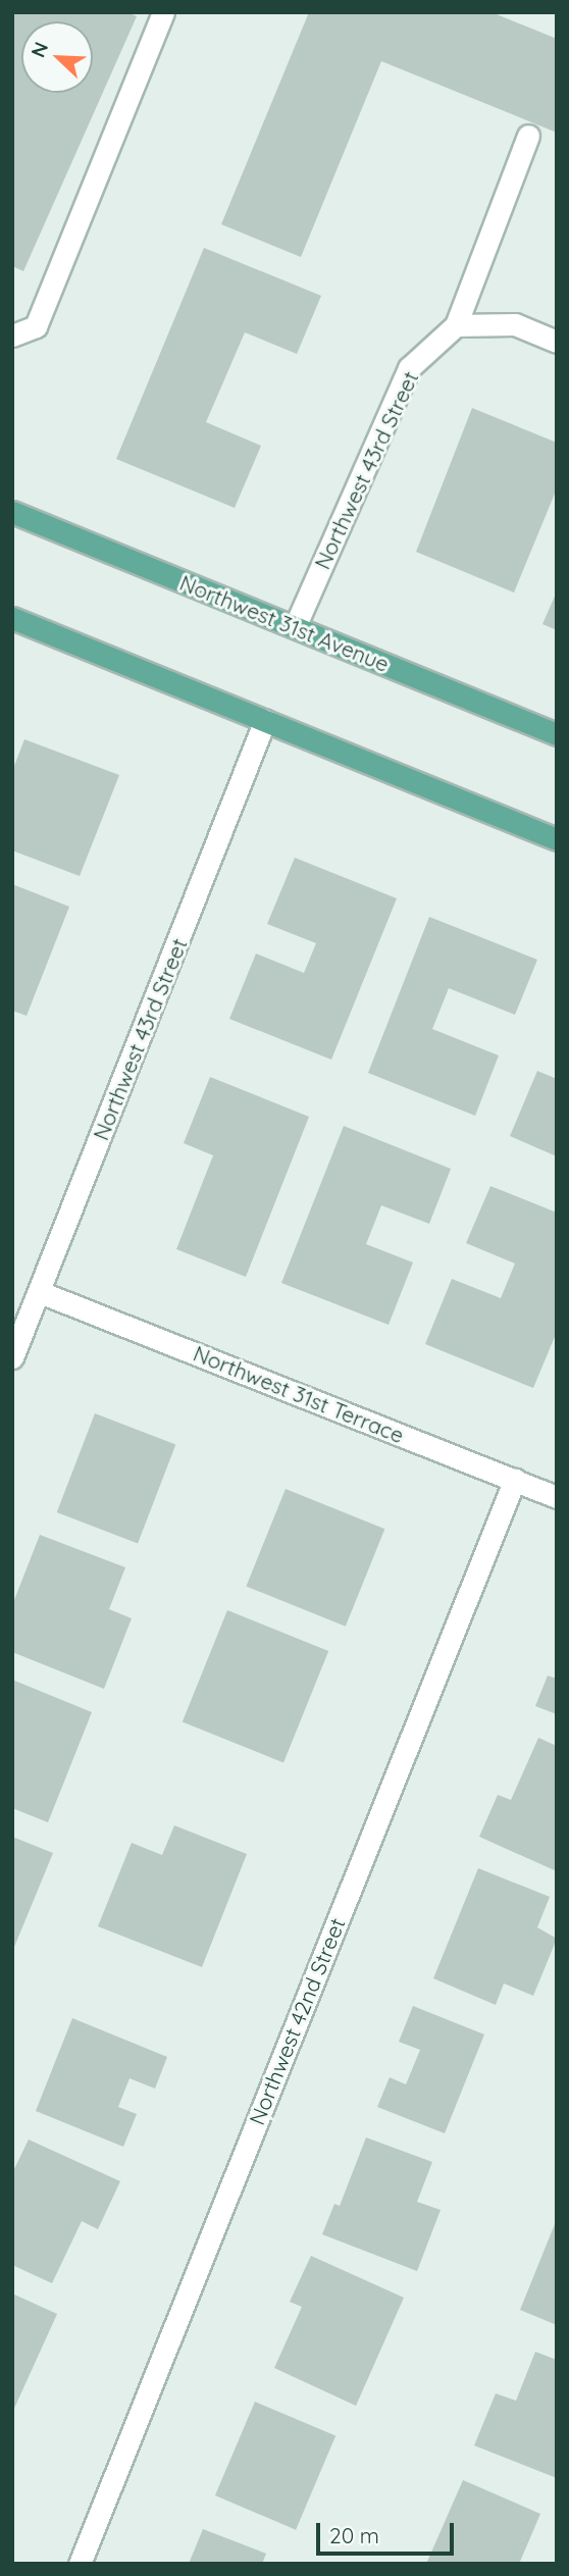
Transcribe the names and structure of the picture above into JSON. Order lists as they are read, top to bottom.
{
  "streets": {
    "main road": ["Northwest 31st Avenue"],
    "street": ["Northwest 43rd Street", "Northwest 31st Terrace", "Northwest 42nd Street"]
  },
  "crossings": [
    ["Northwest 43rd Street", "Northwest 31st Avenue"],
    ["Northwest 43rd Street", "Northwest 31st Terrace"],
    ["Northwest 31st Terrace", "Northwest 42nd Street"]
  ],
  "scale_bar": "20 m",
  "north": "top left"
}
